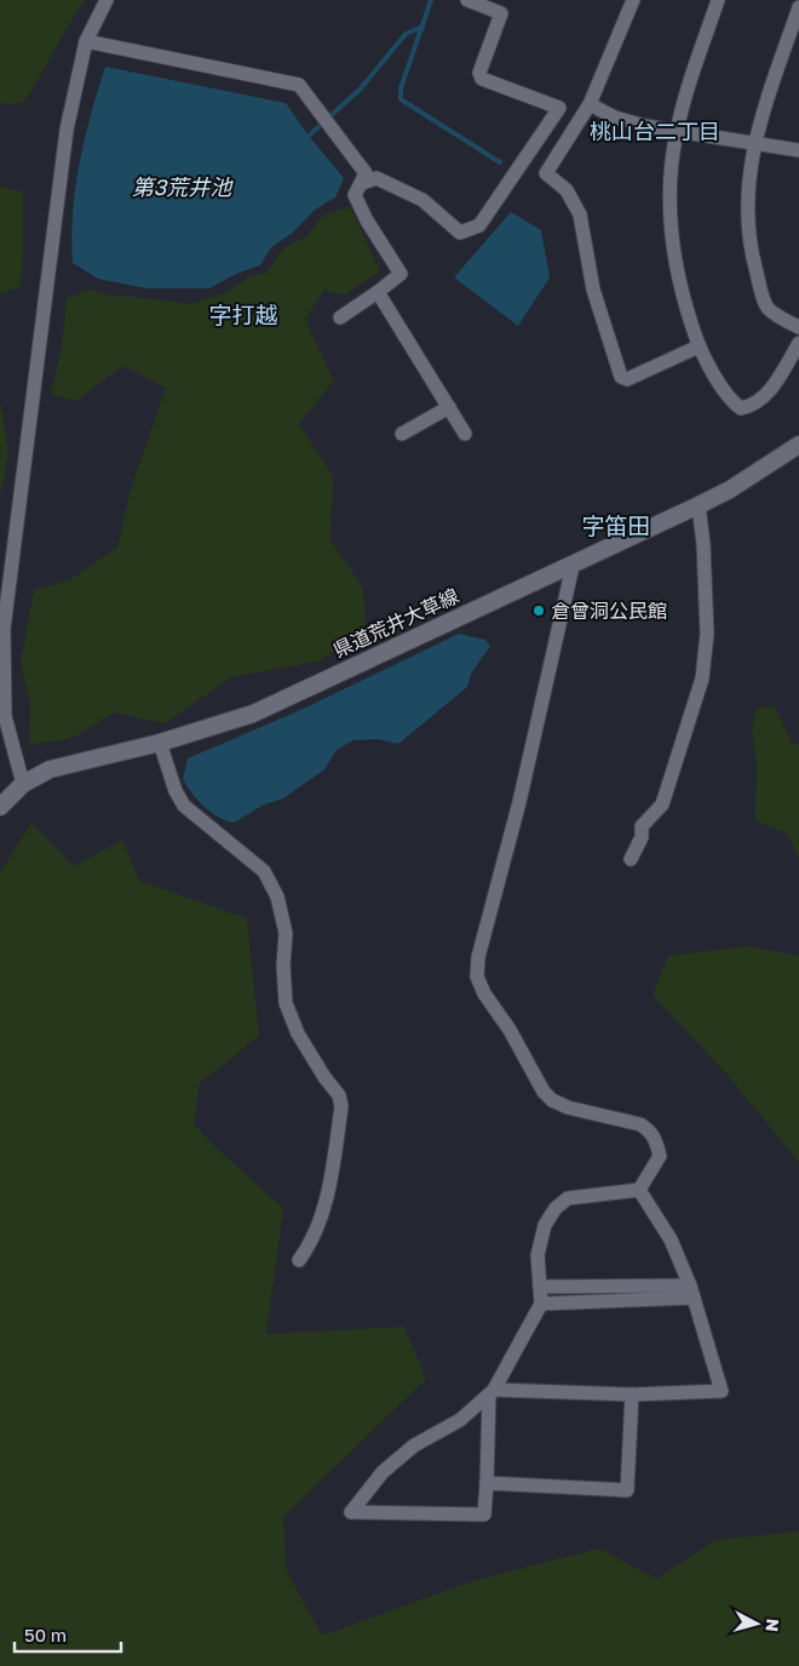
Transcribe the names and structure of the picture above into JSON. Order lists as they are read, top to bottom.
{
  "streets": {
    "main road": ["県道荒井大草線"]
  },
  "districts": ["桃山台二丁目", "字打越", "字笛田"],
  "water": ["第3荒井池"],
  "places": ["倉曾洞公民館"],
  "scale_bar": "50 m",
  "north": "right"
}
